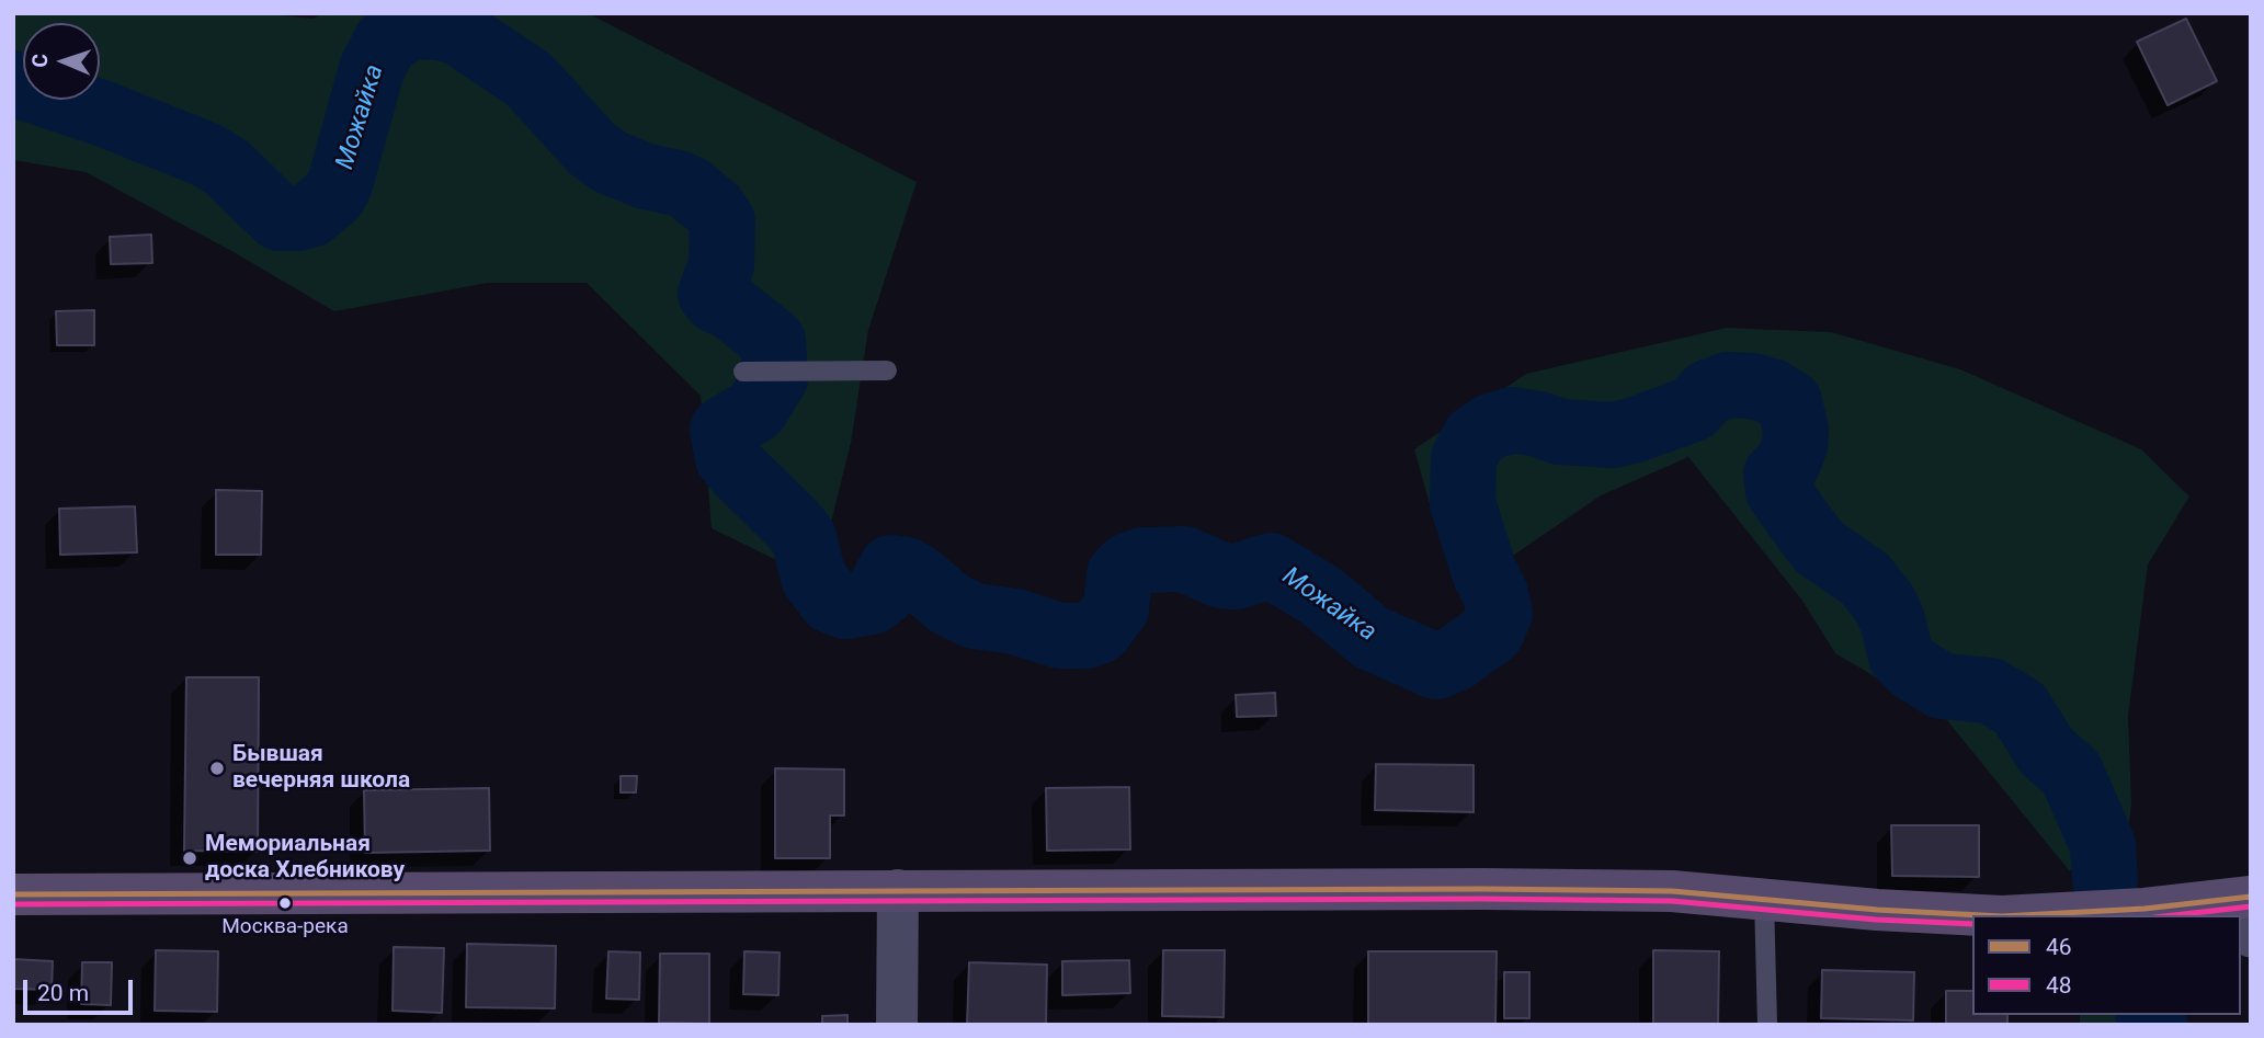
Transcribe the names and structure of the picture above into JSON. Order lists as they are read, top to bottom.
{
  "water": ["Можайка"],
  "places": ["Бывшая вечерняя школа", "Мемориальная доска Хлебникову", "Москва-река"],
  "lines": ["transit line 46", "transit line 48"],
  "legend": ["46", "48"],
  "scale_bar": "20 m",
  "north": "left"
}
